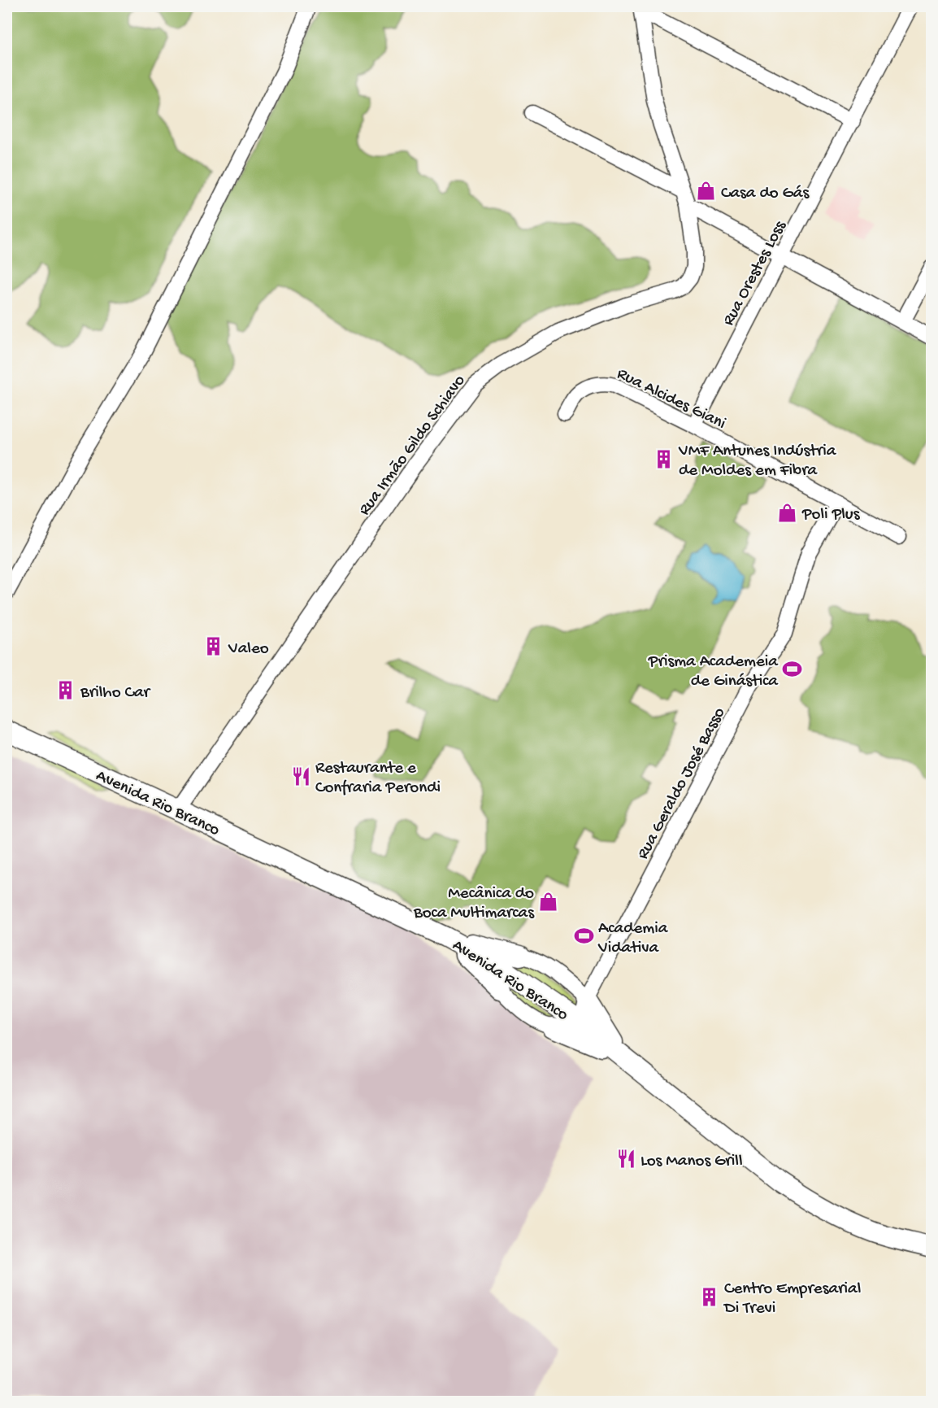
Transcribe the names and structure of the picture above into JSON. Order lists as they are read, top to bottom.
{
  "streets": {
    "main road": ["Avenida Rio Branco"],
    "street": [
      "Rua Orestes Loss",
      "Rua Alcides Giani",
      "Rua Irmão Gildo Schiavo",
      "Rua Geraldo José Basso"
    ]
  },
  "crossings": [
    ["Rua Orestes Loss", "Rua Alcides Giani"],
    ["Rua Alcides Giani", "Rua Geraldo José Basso"],
    ["Rua Irmão Gildo Schiavo", "Avenida Rio Branco"],
    ["Rua Geraldo José Basso", "Avenida Rio Branco"]
  ],
  "places": {
    "shop": ["Casa do Gás", "Poli Plus", "Mecânica do Boca Multimarcas"],
    "building": [
      "VMF Antunes Indústria de Moldes em Fibra",
      "Valeo",
      "Brilho Car",
      "Centro Empresarial Di Trevi"
    ],
    "sports": ["Prisma Academeia de Ginástica", "Academia Vidativa"],
    "restaurant": ["Restaurante e Confraria Perondi", "Los Manos Grill"]
  }
}
